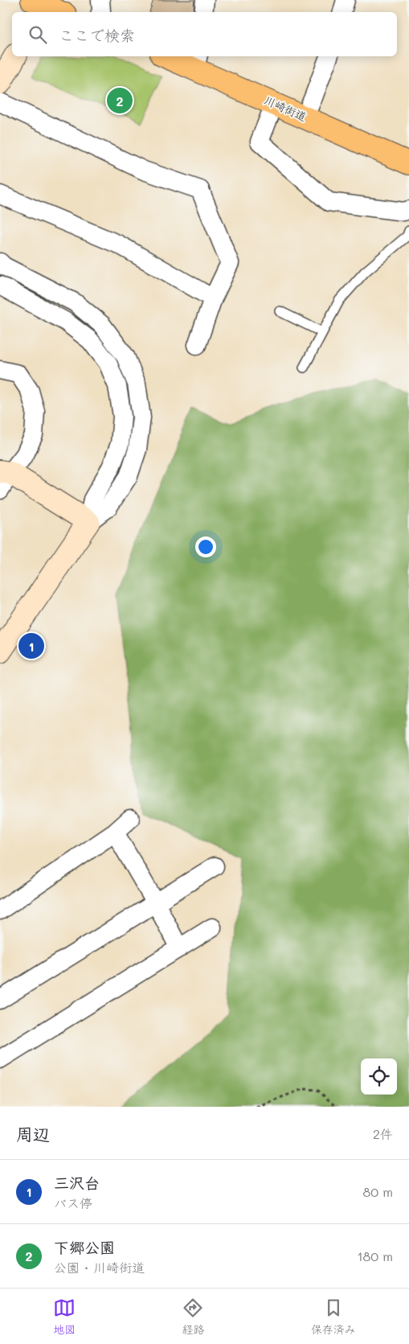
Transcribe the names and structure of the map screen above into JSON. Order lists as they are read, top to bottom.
{
  "streets": {
    "main road": ["川崎街道"]
  },
  "page": {
    "search": "ここで検索",
    "pins": ["2", "1"],
    "heading": ["周辺", "2件"],
    "list": [
      {
        "mark": "1",
        "name": "三沢台",
        "note": "バス停",
        "value": "80 m"
      },
      {
        "mark": "2",
        "name": "下郷公園",
        "note": "公園 · 川崎街道",
        "value": "180 m"
      }
    ],
    "nav": ["地図", "経路", "保存済み"]
  }
}
